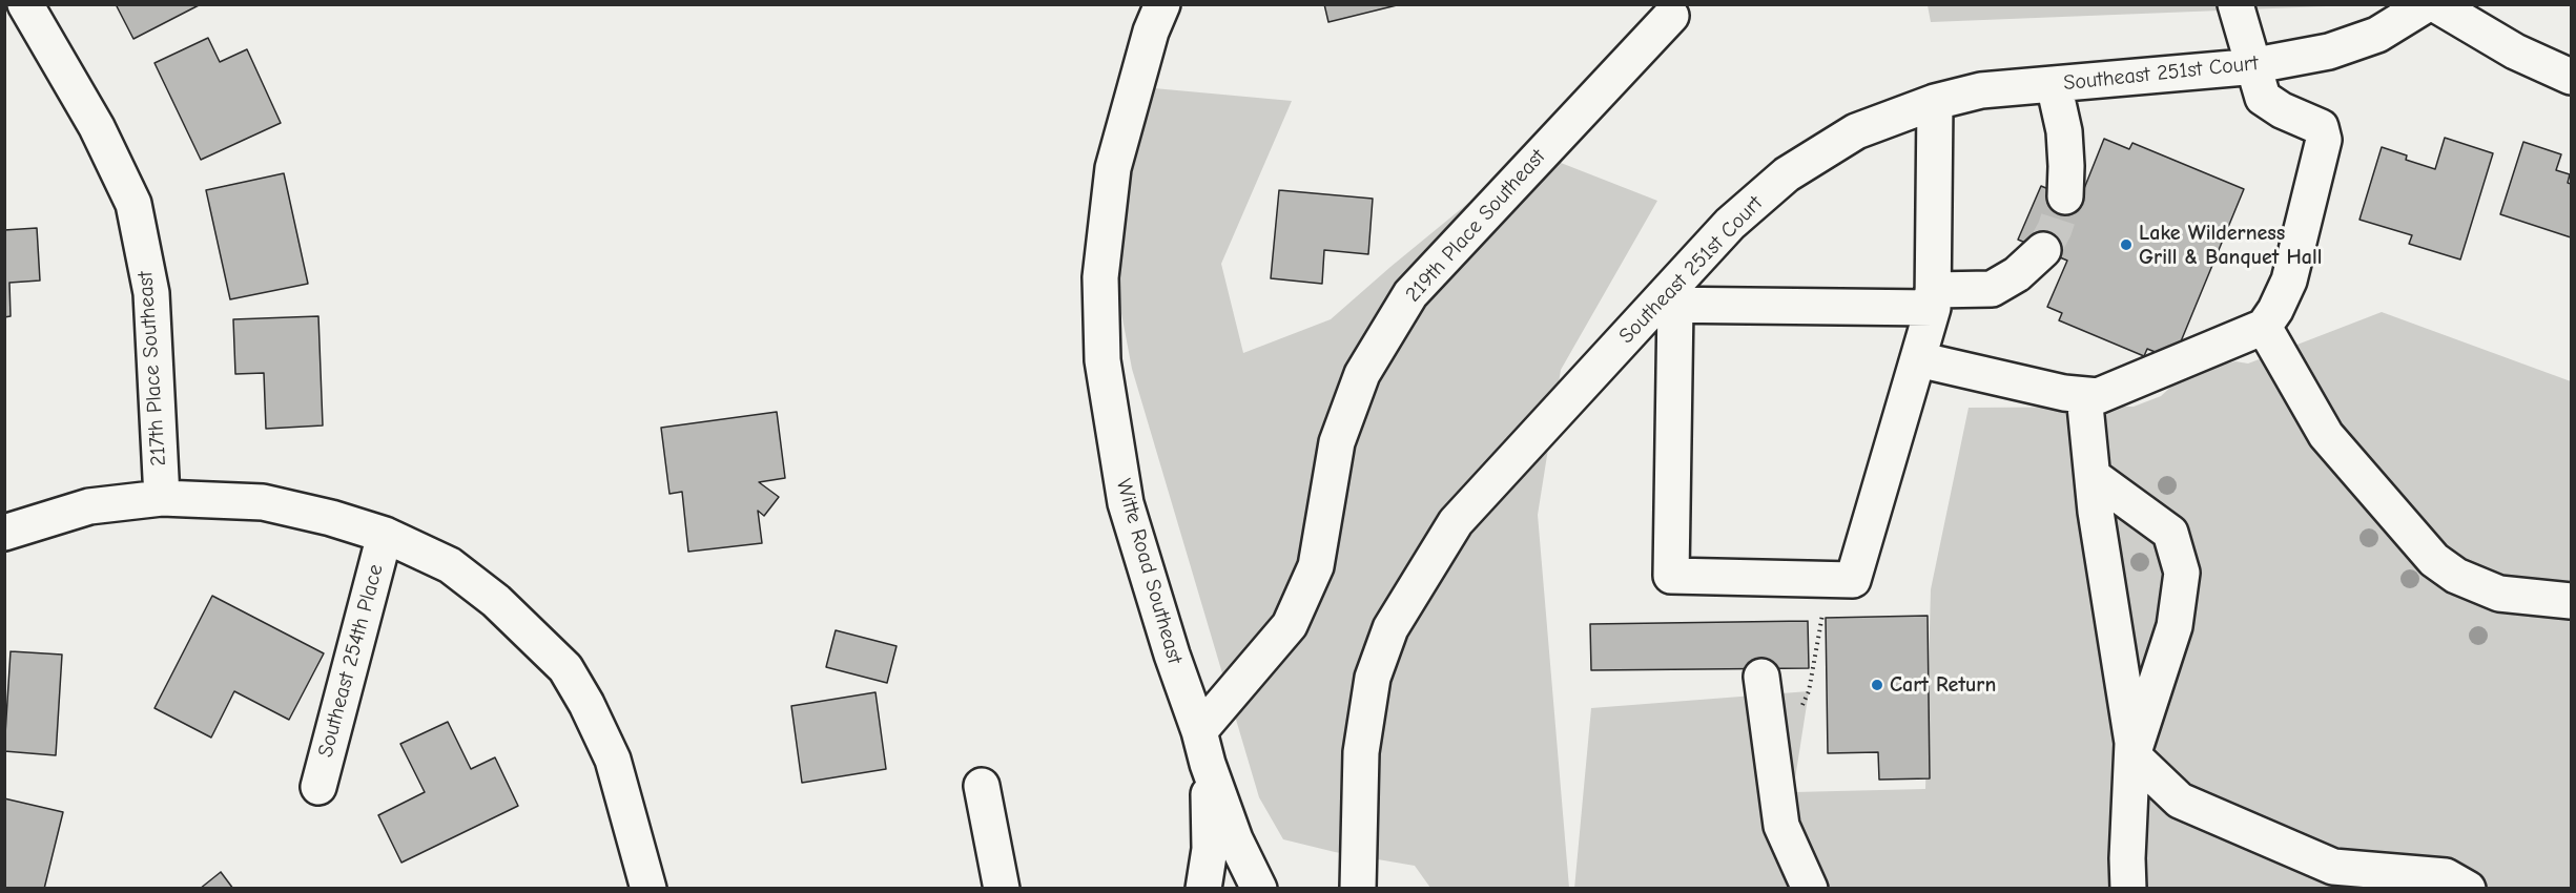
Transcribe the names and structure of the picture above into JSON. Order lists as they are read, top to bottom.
{
  "streets": {
    "street": [
      "Southeast 251st Court",
      "219th Place Southeast",
      "217th Place Southeast",
      "Witte Road Southeast",
      "Southeast 254th Place"
    ]
  },
  "crossings": [
    ["219th Place Southeast", "Witte Road Southeast"],
    ["217th Place Southeast", "Southeast 254th Place"]
  ],
  "places": ["Lake Wilderness Grill & Banquet Hall", "Cart Return"]
}
